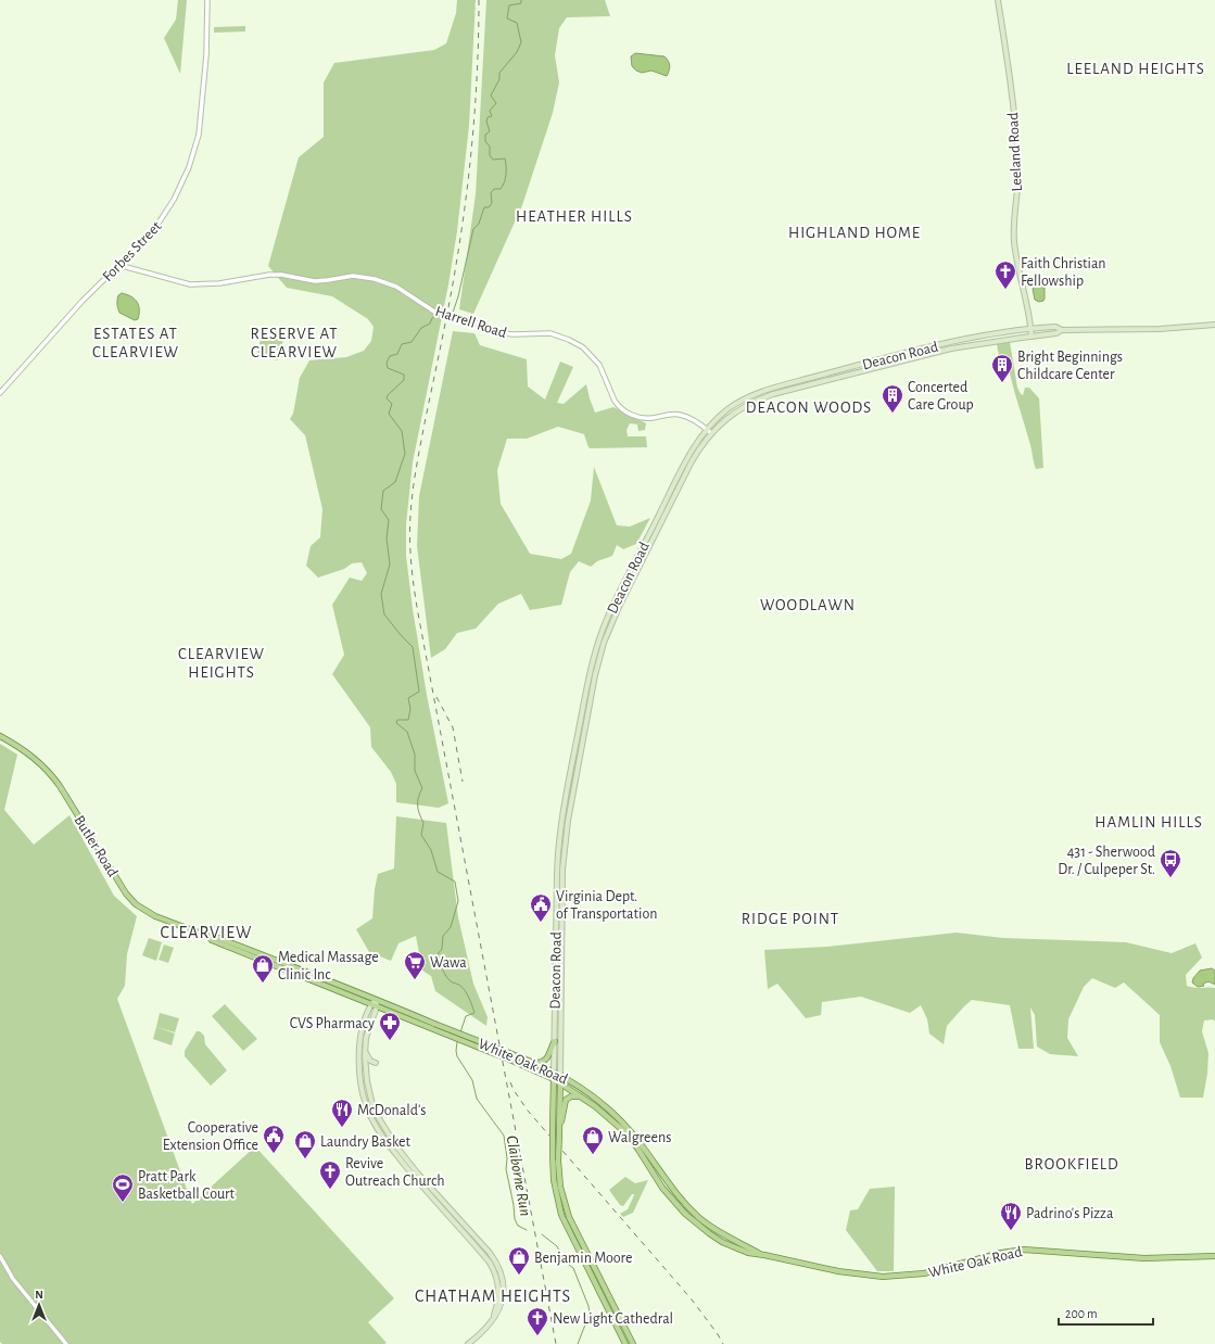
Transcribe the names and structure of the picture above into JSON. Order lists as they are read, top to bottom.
{
  "streets": {
    "main road": [
      "Leeland Road",
      "Deacon Road",
      "Butler Road",
      "White Oak Road"
    ],
    "street": ["Forbes Street", "Harrell Road"]
  },
  "crossings": [
    ["Leeland Road", "Deacon Road"],
    ["Forbes Street", "Harrell Road"],
    ["Harrell Road", "Deacon Road"],
    ["Deacon Road", "White Oak Road"],
    ["Butler Road", "White Oak Road"]
  ],
  "districts": [
    "LEELAND HEIGHTS",
    "HEATHER HILLS",
    "HIGHLAND HOME",
    "ESTATES AT CLEARVIEW",
    "RESERVE AT CLEARVIEW",
    "DEACON WOODS",
    "WOODLAWN",
    "CLEARVIEW HEIGHTS",
    "HAMLIN HILLS",
    "RIDGE POINT",
    "CLEARVIEW",
    "BROOKFIELD",
    "CHATHAM HEIGHTS"
  ],
  "water": ["Claiborne Run"],
  "places": {
    "church": ["Faith Christian Fellowship", "Revive Outreach Church", "New Light Cathedral"],
    "building": ["Bright Beginnings Childcare Center", "Concerted Care Group"],
    "bus stop": ["431 - Sherwood Dr. / Culpeper St."],
    "public building": ["Virginia Dept. of Transportation", "Cooperative Extension Office"],
    "supermarket": ["Wawa"],
    "shop": [
      "Medical Massage Clinic Inc",
      "Walgreens",
      "Laundry Basket",
      "Benjamin Moore"
    ],
    "pharmacy": ["CVS Pharmacy"],
    "restaurant": ["McDonald's", "Padrino's Pizza"],
    "sports": ["Pratt Park Basketball Court"]
  },
  "scale_bar": "200 m",
  "north": "top"
}
